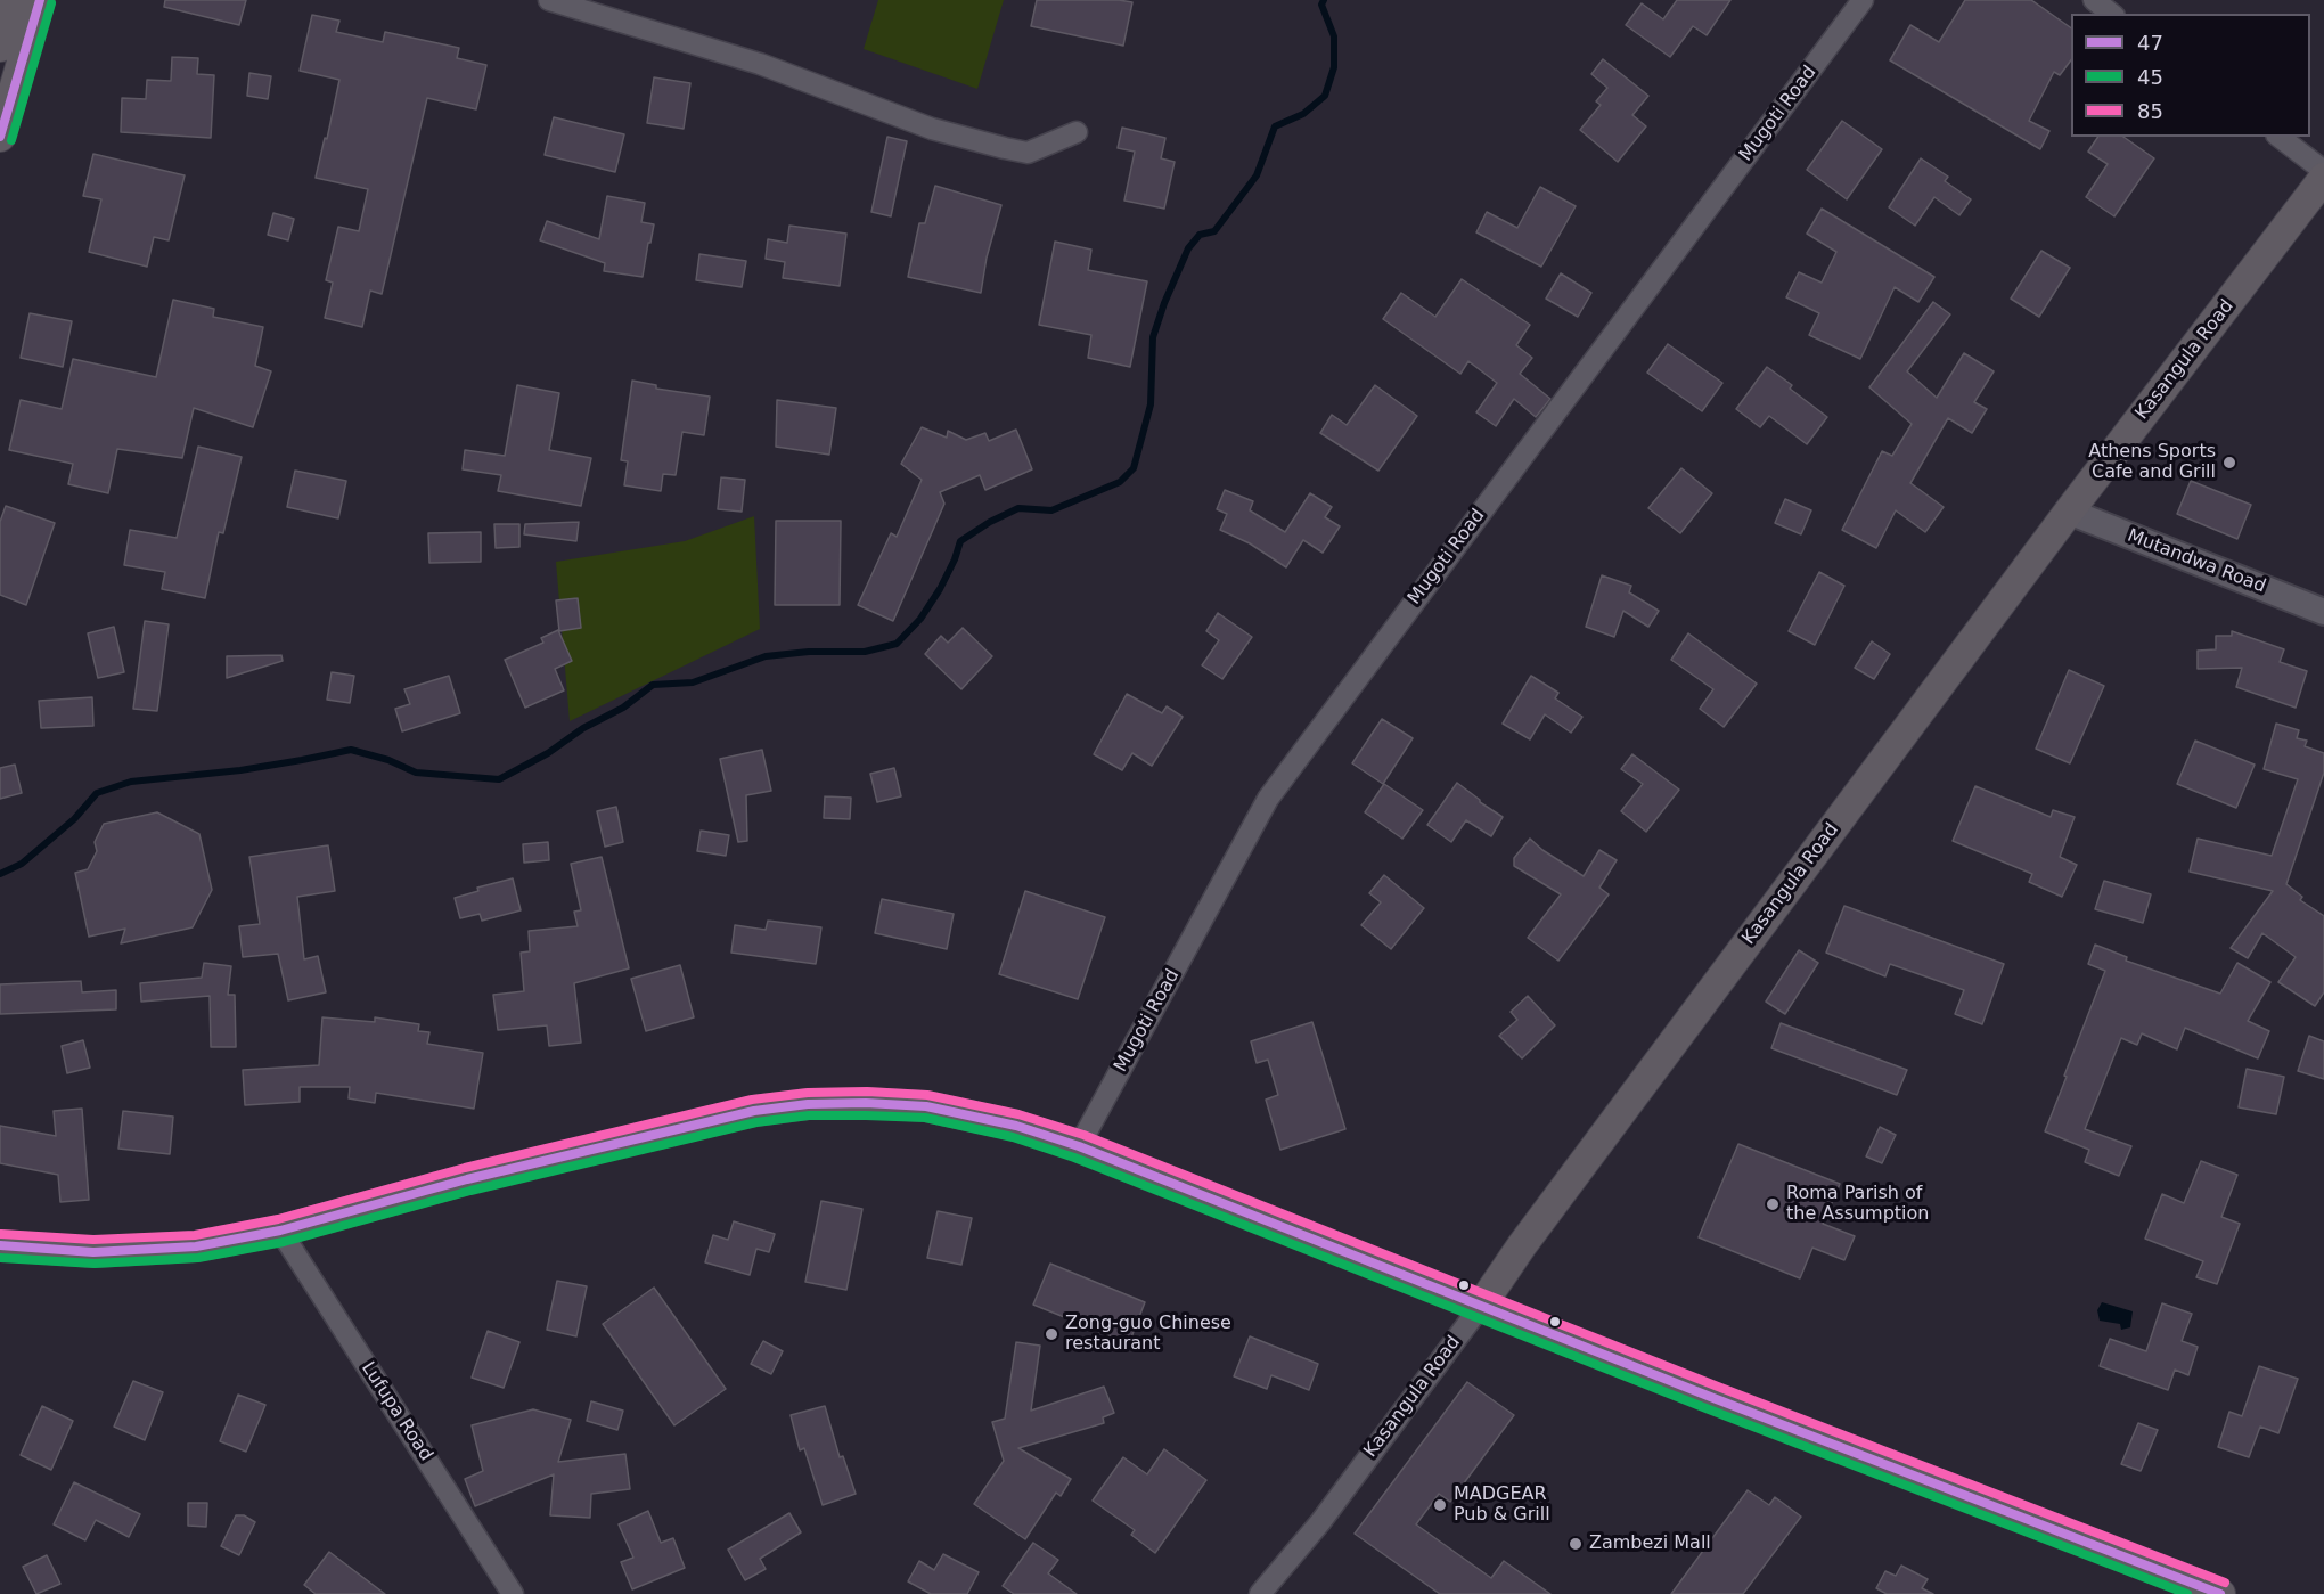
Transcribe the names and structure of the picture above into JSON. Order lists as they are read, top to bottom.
{
  "streets": {
    "main road": ["Kasangula Road"],
    "street": ["Mugoti Road", "Mutandwa Road", "Lufupa Road"]
  },
  "crossings": [
    ["Kasangula Road", "Mutandwa Road"]
  ],
  "places": [
    "Athens Sports Cafe and Grill",
    "Roma Parish of the Assumption",
    "Zong-guo Chinese restaurant",
    "MADGEAR Pub & Grill",
    "Zambezi Mall"
  ],
  "lines": ["transit line 47", "transit line 45", "transit line 85"],
  "legend": ["47", "45", "85"]
}
